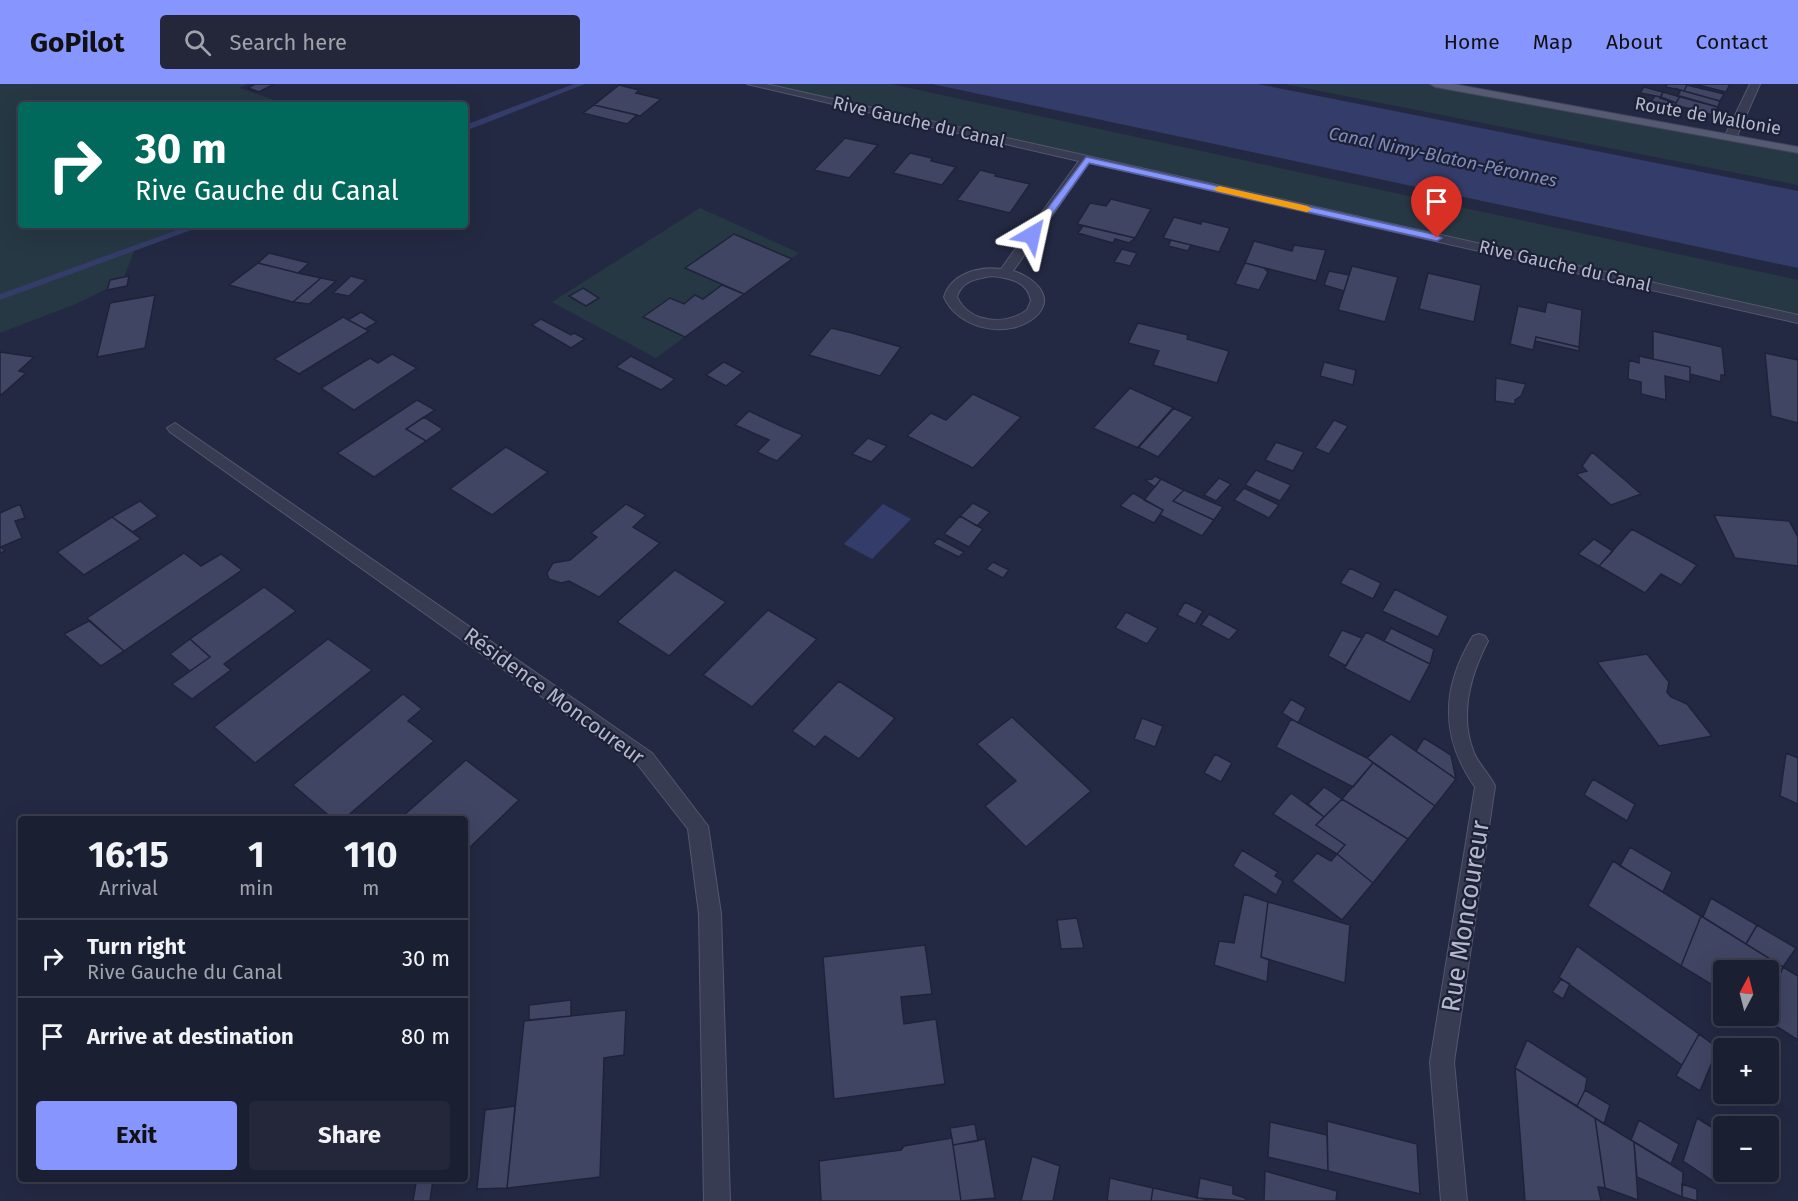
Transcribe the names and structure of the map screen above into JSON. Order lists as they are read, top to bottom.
{
  "streets": {
    "main road": ["Route de Wallonie"],
    "street": ["Rive Gauche du Canal", "Résidence Moncoureur", "Rue Moncoureur"]
  },
  "water": ["Canal Nimy-Blaton-Péronnes"],
  "north": "top",
  "page": {
    "header": "GoPilot",
    "search": "Search here",
    "nav": [
      "Home",
      "Map",
      "About",
      "Contact"
    ],
    "turn": ["30 m", "Rive Gauche du Canal"],
    "eta": [
      "16:15",
      "Arrival",
      "1",
      "min",
      "110",
      "m"
    ],
    "list": [
      {
        "name": "Turn right",
        "note": "Rive Gauche du Canal",
        "value": "30 m"
      },
      {
        "name": "Arrive at destination",
        "value": "80 m"
      }
    ],
    "map_buttons": ["+", "−"],
    "buttons": ["Exit", "Share"]
  }
}
